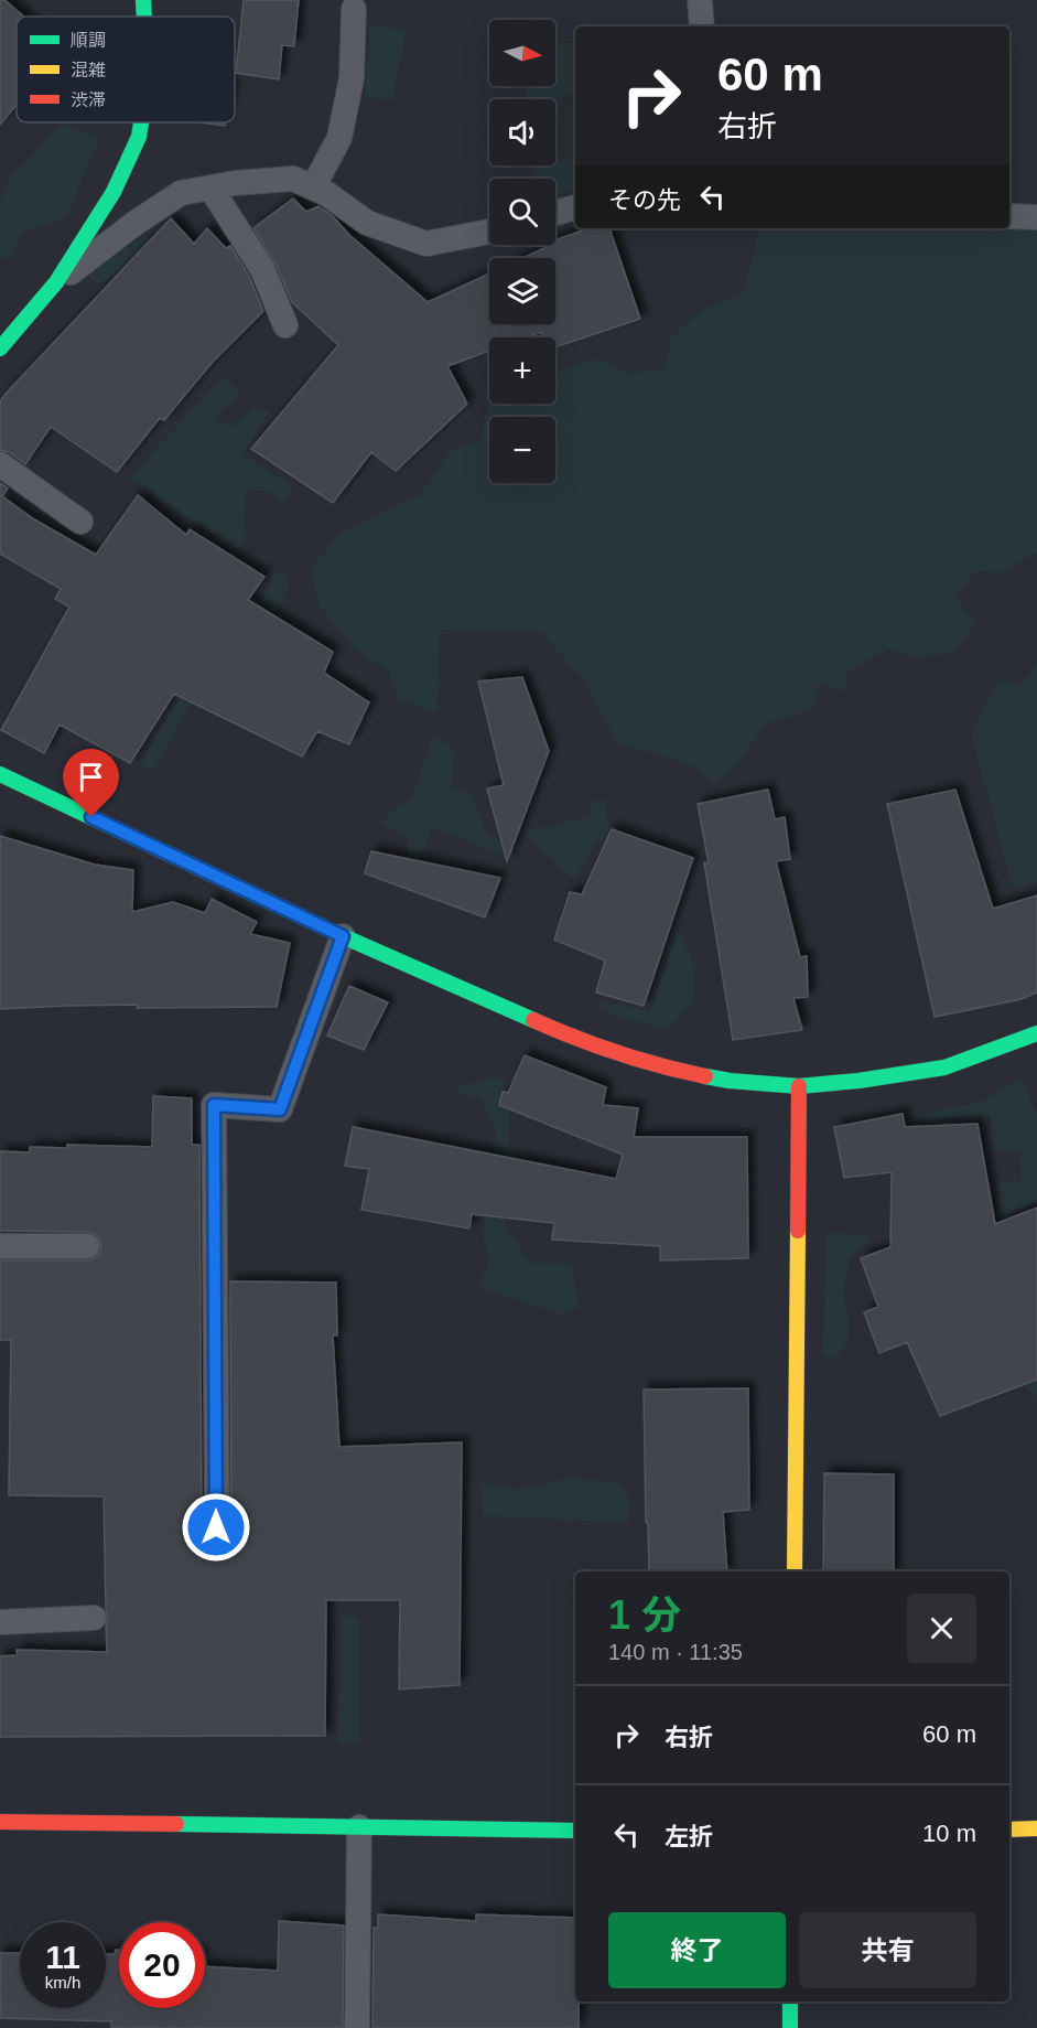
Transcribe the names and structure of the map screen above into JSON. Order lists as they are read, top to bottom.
{
  "legend": ["順調", "混雑", "渋滞"],
  "north": "right",
  "page": {
    "map_buttons": ["+", "−"],
    "turn": ["60 m", "右折"],
    "then": "その先",
    "heading": ["1 分", "140 m · 11:35"],
    "list": [
      {
        "name": "右折",
        "value": "60 m"
      },
      {
        "name": "左折",
        "value": "10 m"
      }
    ],
    "buttons": ["終了", "共有"],
    "speed": "11 km/h",
    "limit": "20"
  }
}
